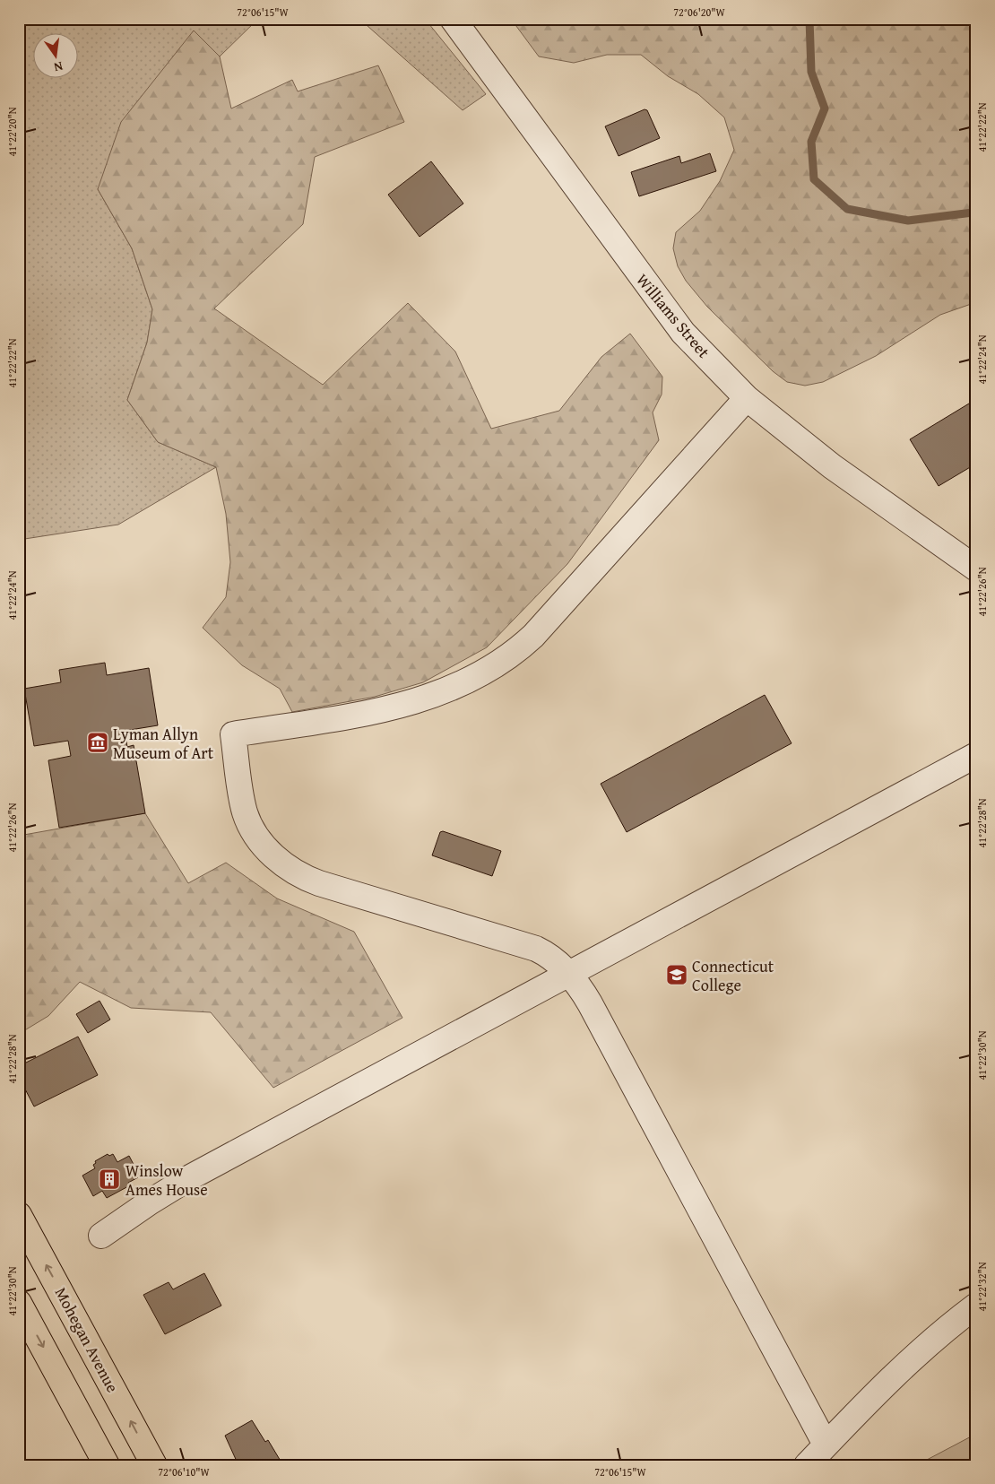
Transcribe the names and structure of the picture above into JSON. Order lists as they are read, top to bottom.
{
  "streets": {
    "highway": ["Mohegan Avenue"],
    "street": ["Williams Street"]
  },
  "places": {
    "museum": ["Lyman Allyn Museum of Art"],
    "school or university": ["Connecticut College"],
    "building": ["Winslow Ames House"]
  },
  "north": "bottom",
  "coordinates": [
    "72°06'15\"W",
    "72°06'20\"W",
    "41°22'22\"N",
    "41°22'20\"N",
    "41°22'24\"N",
    "41°22'26\"N",
    "41°22'28\"N",
    "41°22'30\"N",
    "41°22'32\"N",
    "72°06'10\"W"
  ]
}
